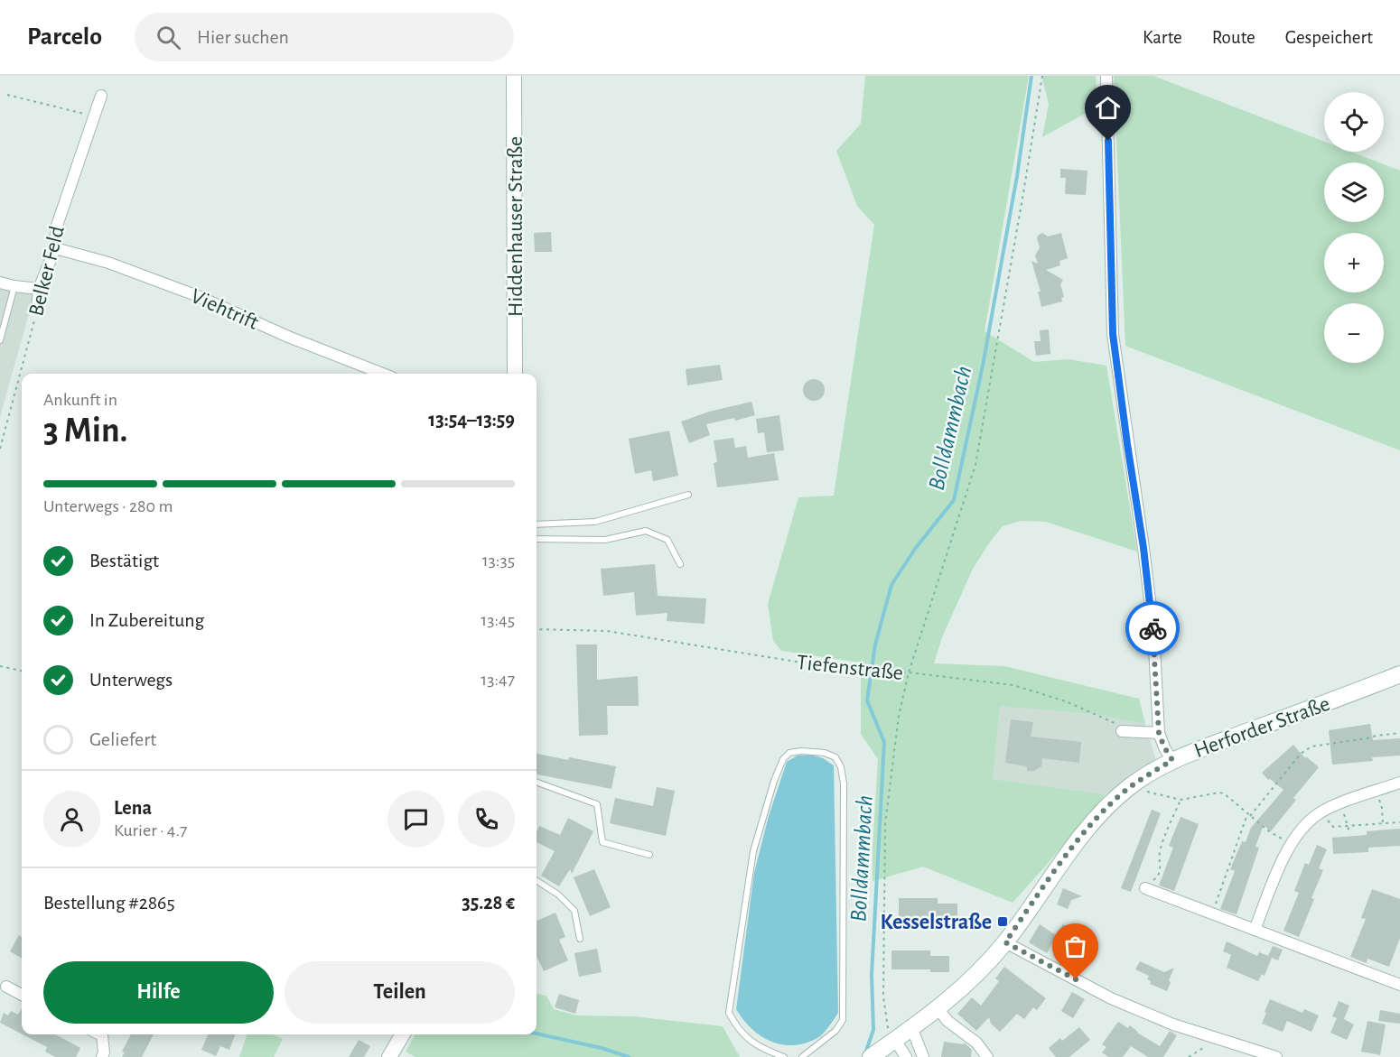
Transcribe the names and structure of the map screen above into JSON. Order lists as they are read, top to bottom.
{
  "streets": {
    "main road": ["Herforder Straße"],
    "street": ["Hiddenhauser Straße", "Belker Feld", "Viehtrift"],
    "path": ["Tiefenstraße"]
  },
  "crossings": [
    ["Belker Feld", "Viehtrift"]
  ],
  "water": ["Bolldammbach"],
  "places": {
    "transit": ["Kesselstraße"]
  },
  "page": {
    "header": "Parcelo",
    "search": "Hier suchen",
    "nav": ["Karte", "Route", "Gespeichert"],
    "map_buttons": ["+", "−"],
    "heading": ["3 Min.", "Ankunft in", "13:54–13:59"],
    "panel": [
      "Lena",
      "Kurier · 4.7",
      "Bestellung #2865",
      "35.28 €"
    ],
    "bar": "Unterwegs · 280 m",
    "list": [
      ["Bestätigt", "13:35"],
      ["In Zubereitung", "13:45"],
      ["Unterwegs", "13:47"],
      "Geliefert"
    ],
    "buttons": ["Hilfe", "Teilen"]
  }
}
